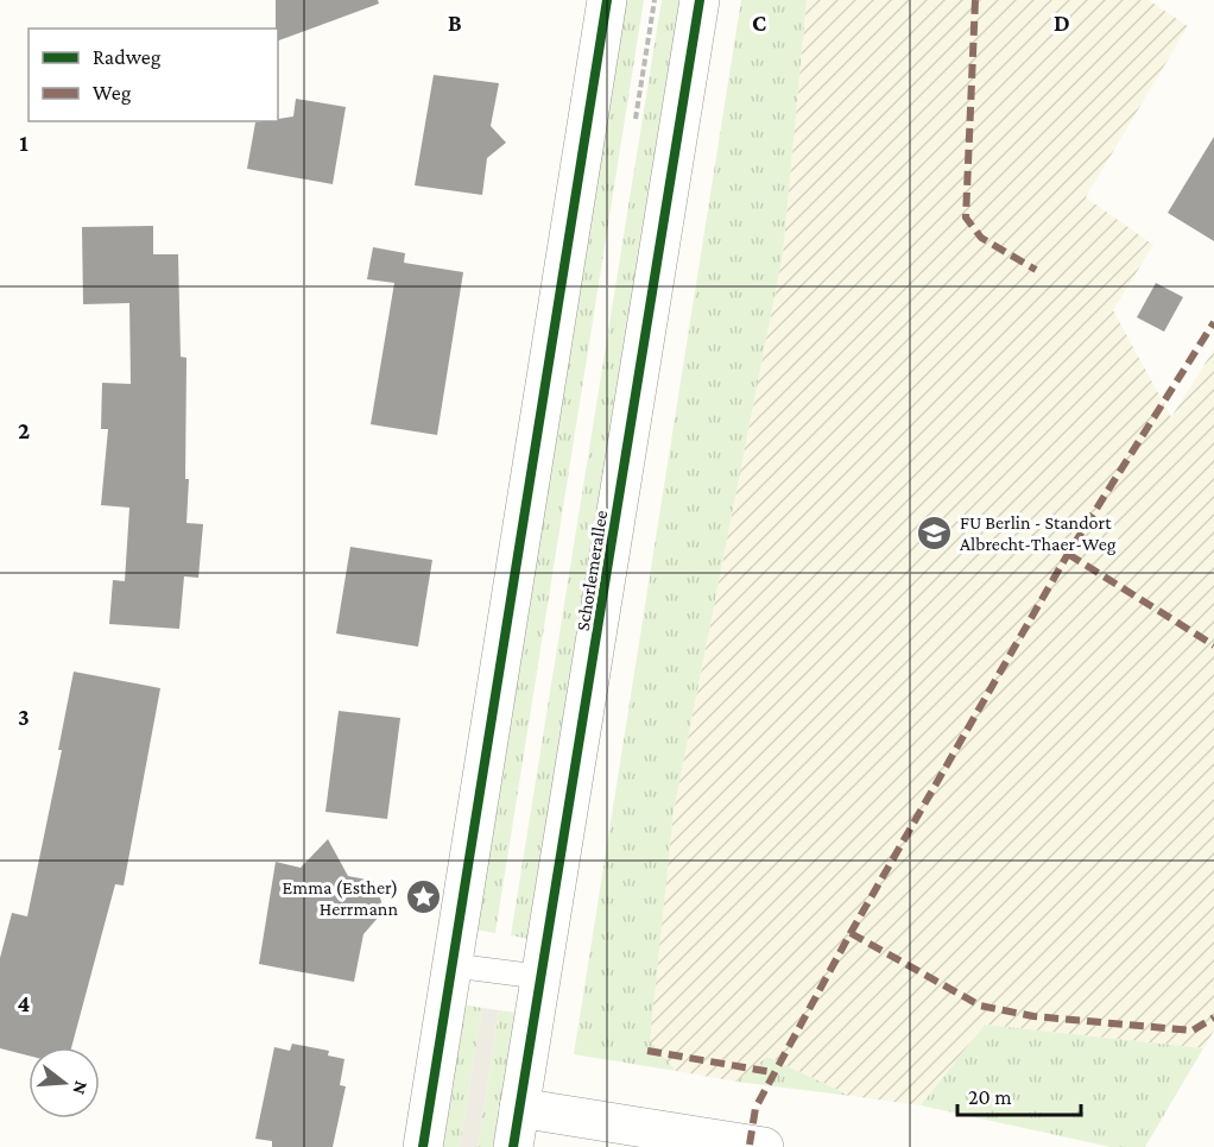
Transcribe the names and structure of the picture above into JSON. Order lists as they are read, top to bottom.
{
  "streets": {
    "street": ["Schorlemerallee"]
  },
  "places": {
    "school or university": ["FU Berlin - Standort Albrecht-Thaer-Weg"],
    "place": ["Emma (Esther) Herrmann"]
  },
  "legend": ["Radweg", "Weg"],
  "scale_bar": "20 m",
  "north": "right",
  "grid": {
    "columns": ["B", "C", "D"],
    "rows": [
      "1",
      "2",
      "3",
      "4"
    ]
  }
}
